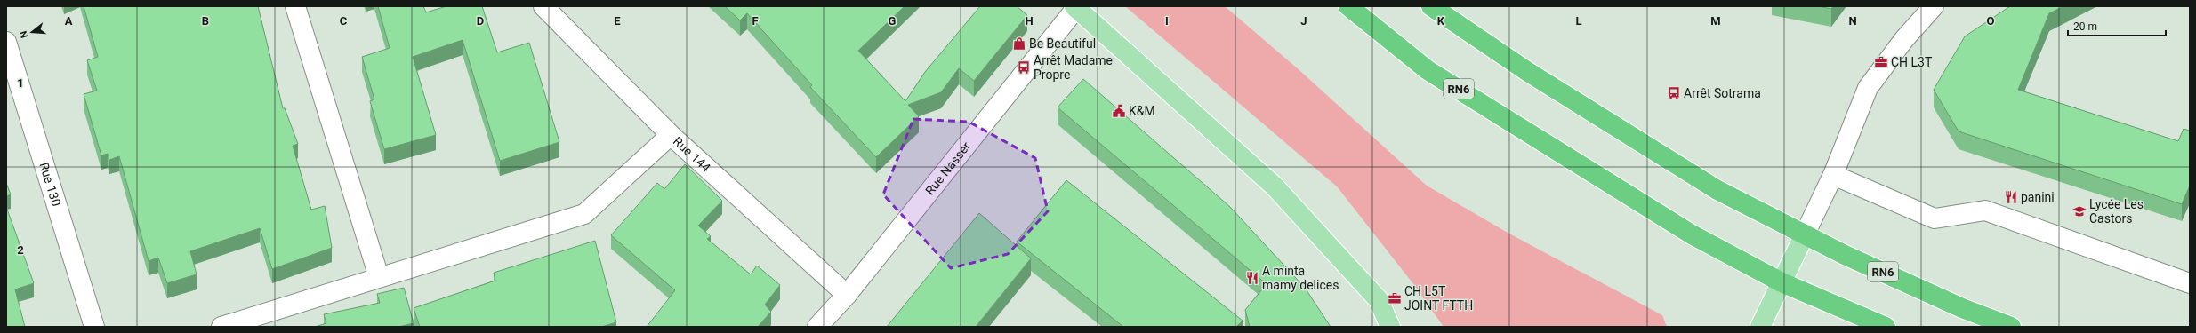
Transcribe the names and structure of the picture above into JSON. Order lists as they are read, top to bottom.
{
  "streets": {
    "highway": ["RN6"],
    "street": ["Rue 144", "Rue Nasser", "Rue 130"]
  },
  "crossings": [
    ["Rue 144", "Rue Nasser"]
  ],
  "places": {
    "shop": ["Be Beautiful"],
    "office": ["CH L3T", "CH L5T JOINT FTTH"],
    "bus stop": ["Arrêt Madame Propre", "Arrêt Sotrama"],
    "public building": ["K&M"],
    "restaurant": ["panini", "A minta mamy delices"],
    "school or university": ["Lycée Les Castors"]
  },
  "scale_bar": "20 m",
  "north": "left",
  "grid": {
    "columns": [
      "A",
      "B",
      "C",
      "D",
      "E",
      "F",
      "G",
      "H",
      "I",
      "J",
      "K",
      "L",
      "M",
      "N",
      "O"
    ],
    "rows": ["1", "2"]
  }
}
